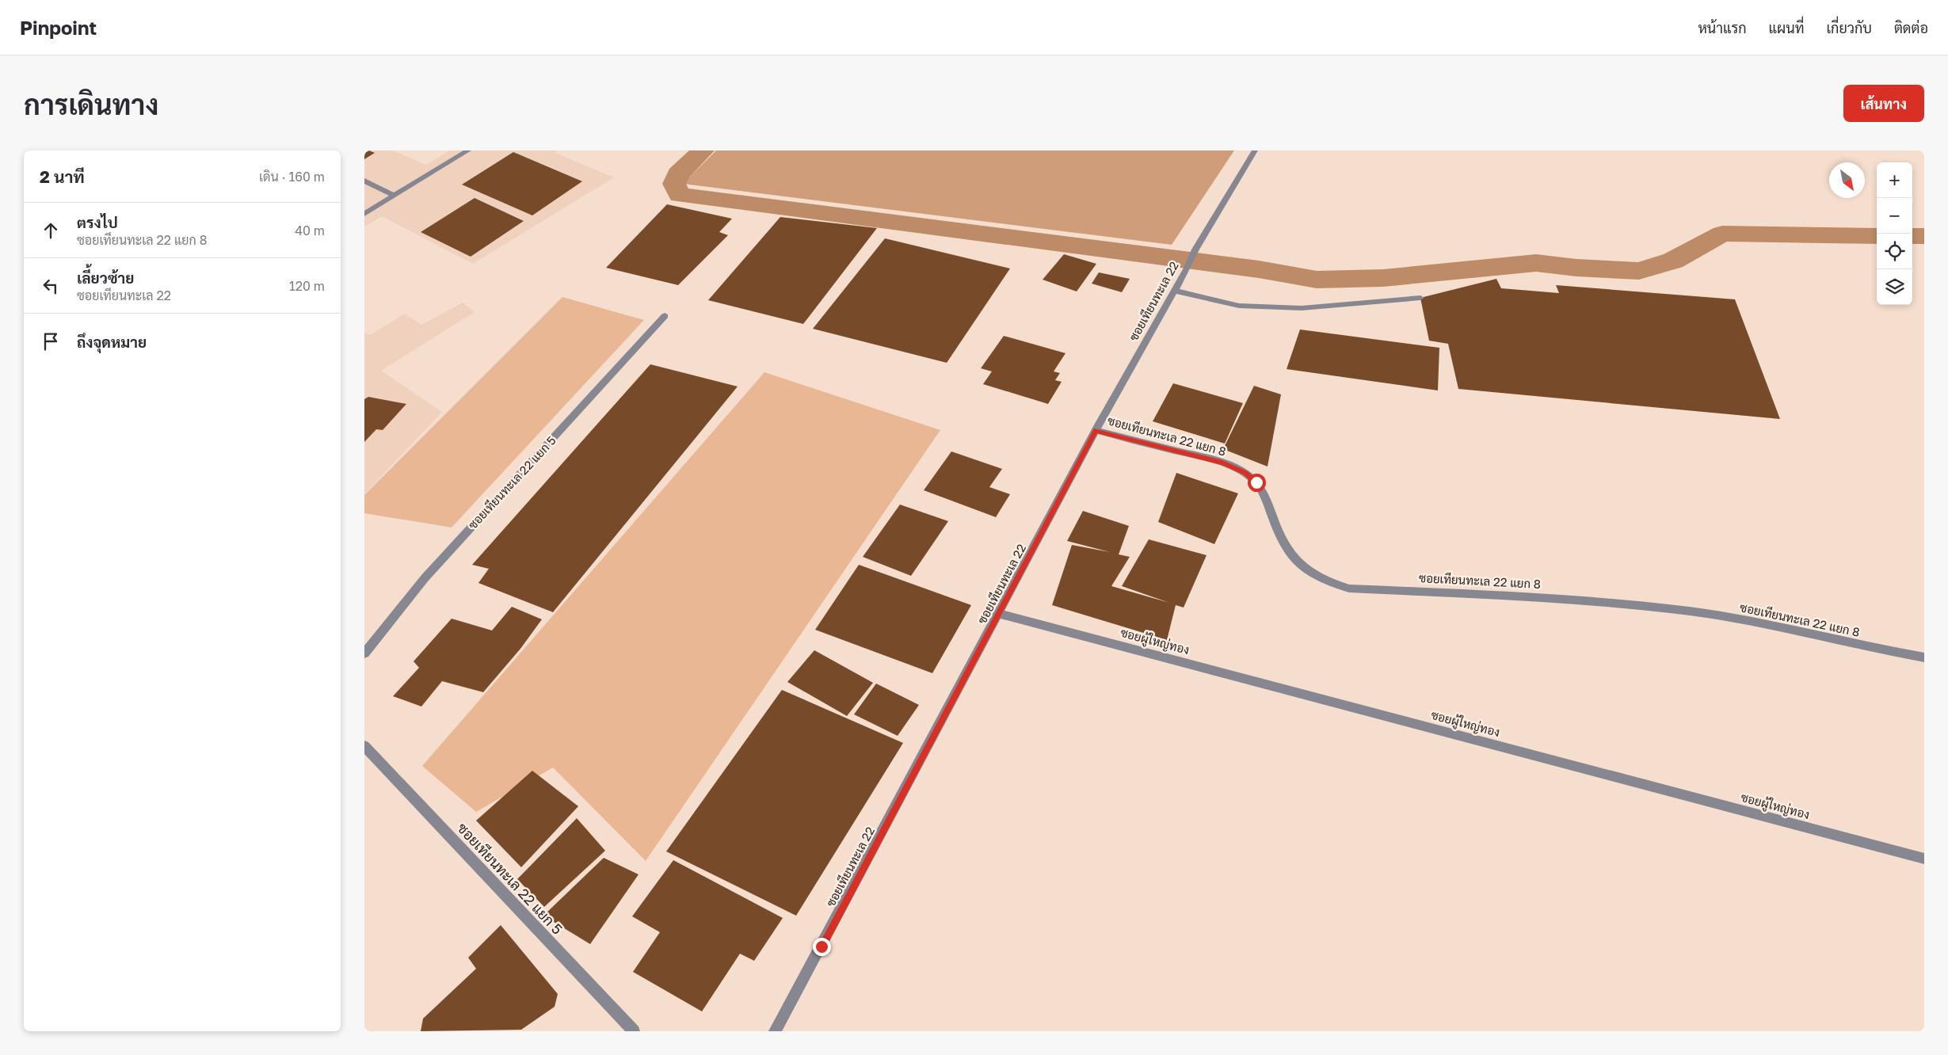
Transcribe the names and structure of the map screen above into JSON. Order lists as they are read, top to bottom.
{
  "streets": {
    "street": [
      "ซอยเทียนทะเล 22",
      "ซอยเทียนทะเล 22 แยก 8",
      "ซอยเทียนทะเล 22 แยก 5",
      "ซอยผู้ใหญ่ทอง"
    ]
  },
  "crossings": [
    ["ซอยเทียนทะเล 22", "ซอยเทียนทะเล 22 แยก 8"],
    ["ซอยเทียนทะเล 22", "ซอยผู้ใหญ่ทอง"]
  ],
  "north": "bottom right",
  "page": {
    "header": "Pinpoint",
    "nav": [
      "หน้าแรก",
      "แผนที่",
      "เกี่ยวกับ",
      "ติดต่อ"
    ],
    "buttons": "เส้นทาง",
    "title": "การเดินทาง",
    "heading": ["2 นาที", "เดิน · 160 m"],
    "map_buttons": ["+", "−"],
    "list": [
      ["ตรงไป", "ซอยเทียนทะเล 22 แยก 8", "40 m"],
      ["เลี้ยวซ้าย", "ซอยเทียนทะเล 22", "120 m"],
      "ถึงจุดหมาย"
    ]
  }
}
